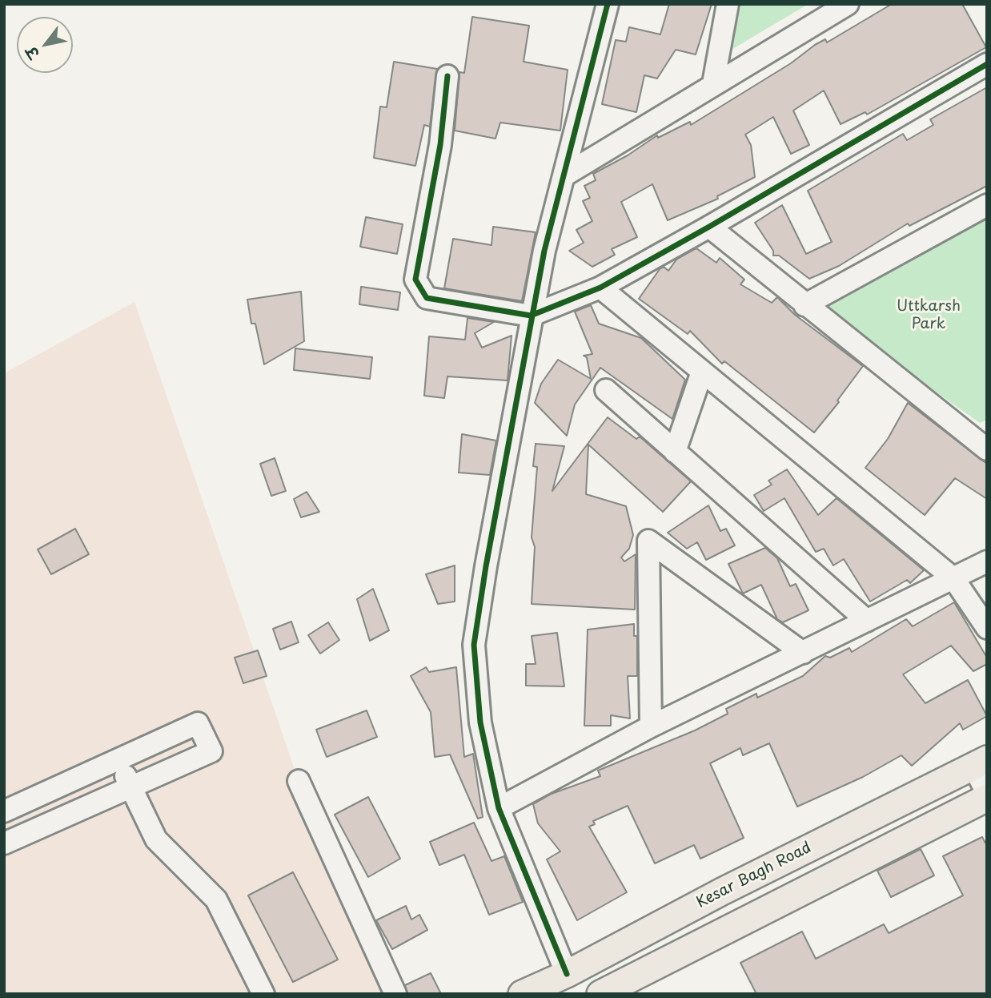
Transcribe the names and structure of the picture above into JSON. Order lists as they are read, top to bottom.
{
  "streets": {
    "main road": ["Kesar Bagh Road"]
  },
  "parks": ["Uttkarsh Park"],
  "north": "bottom left"
}
